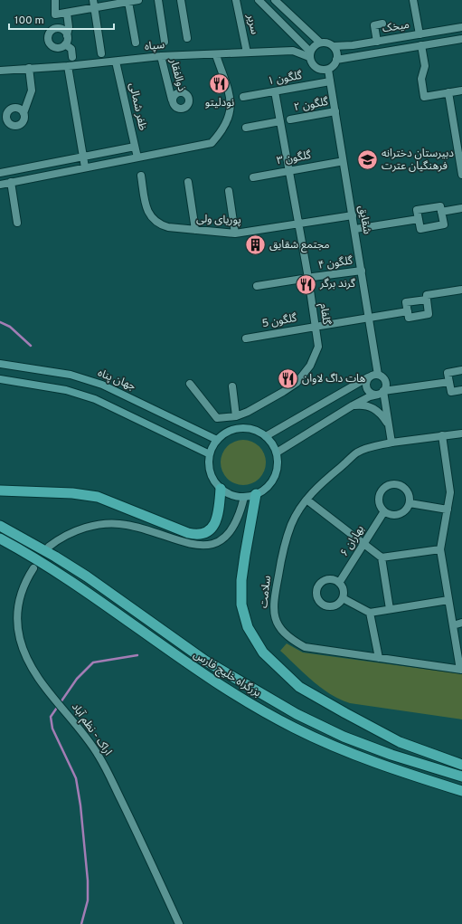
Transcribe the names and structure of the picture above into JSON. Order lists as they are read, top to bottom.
{
  "streets": {
    "highway": ["بزرگراه خلیج فارس"],
    "main road": ["جهان پناه"],
    "street": [
      "سریر",
      "میخک",
      "سپاه",
      "ذوالفقار",
      "گلگون ۱",
      "گلگون ۲",
      "ظفر شمالی",
      "گلگون ۳",
      "پوریای ولی",
      "شقایق",
      "گلگون ۴",
      "گلفام",
      "گلگون 5",
      "بهاران ۶",
      "سلامت",
      "اراک - نظم آباد"
    ]
  },
  "crossings": [
    ["سریر", "سپاه"],
    ["میخک", "سپاه"],
    ["میخک", "شقایق"],
    ["سپاه", "ذوالفقار"],
    ["سپاه", "ظفر شمالی"],
    ["سپاه", "شقایق"],
    ["گلگون ۱", "شقایق"],
    ["گلگون ۱", "گلفام"],
    ["گلگون ۲", "شقایق"],
    ["گلگون ۳", "گلفام"],
    ["پوریای ولی", "شقایق"],
    ["پوریای ولی", "گلفام"],
    ["شقایق", "گلگون ۴"],
    ["شقایق", "گلگون 5"],
    ["گلگون ۴", "گلفام"],
    ["گلفام", "گلگون 5"]
  ],
  "places": {
    "restaurant": ["نودلیتو", "گرند برگر", "هات داگ لاوان"],
    "school or university": ["دبیرستان دخترانه فرهنگیان عترت"],
    "building": ["مجتمع شقایق"]
  },
  "scale_bar": "100 m"
}
